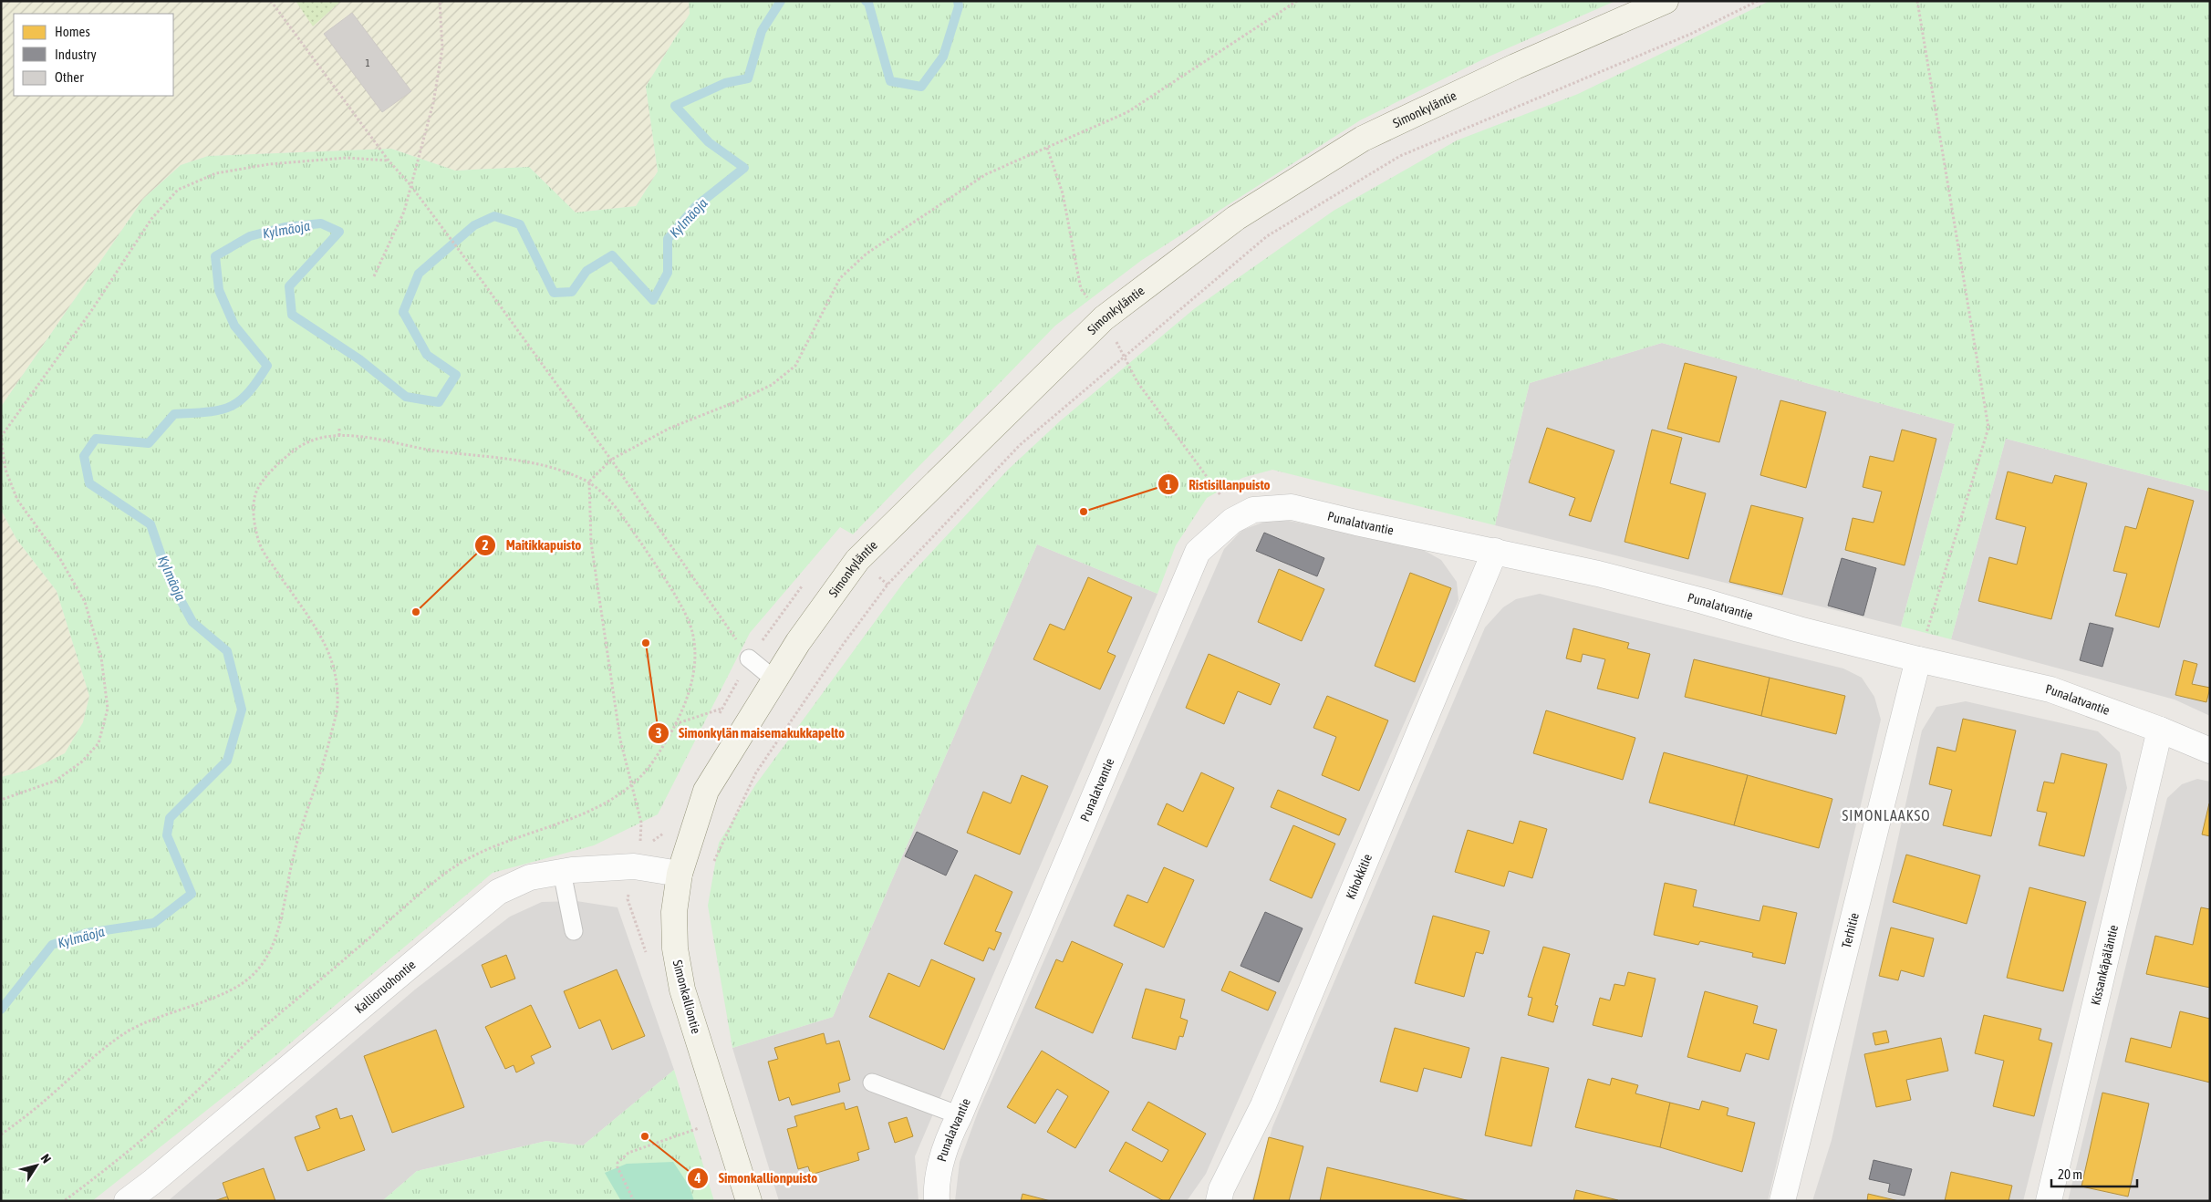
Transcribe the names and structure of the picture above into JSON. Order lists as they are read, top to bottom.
{
  "streets": {
    "main road": ["Simonkyläntie", "Simonkalliontie"],
    "street": [
      "Punalatvantie",
      "Kihokkitie",
      "Terhitie",
      "Kissankäpäläntie",
      "Kallioruohontie"
    ]
  },
  "crossings": [
    ["Simonkyläntie", "Simonkalliontie"],
    ["Punalatvantie", "Kihokkitie"],
    ["Punalatvantie", "Terhitie"],
    ["Punalatvantie", "Kissankäpäläntie"],
    ["Kallioruohontie", "Simonkalliontie"]
  ],
  "districts": ["SIMONLAAKSO"],
  "water": ["Kylmäoja"],
  "places": [
    "Ristisillanpuisto",
    "Maitikkapuisto",
    "Simonkylän maisemakukkapelto",
    "Simonkallionpuisto"
  ],
  "house_numbers": ["1"],
  "legend": ["Homes", "Industry", "Other"],
  "scale_bar": "20 m",
  "north": "top right"
}
